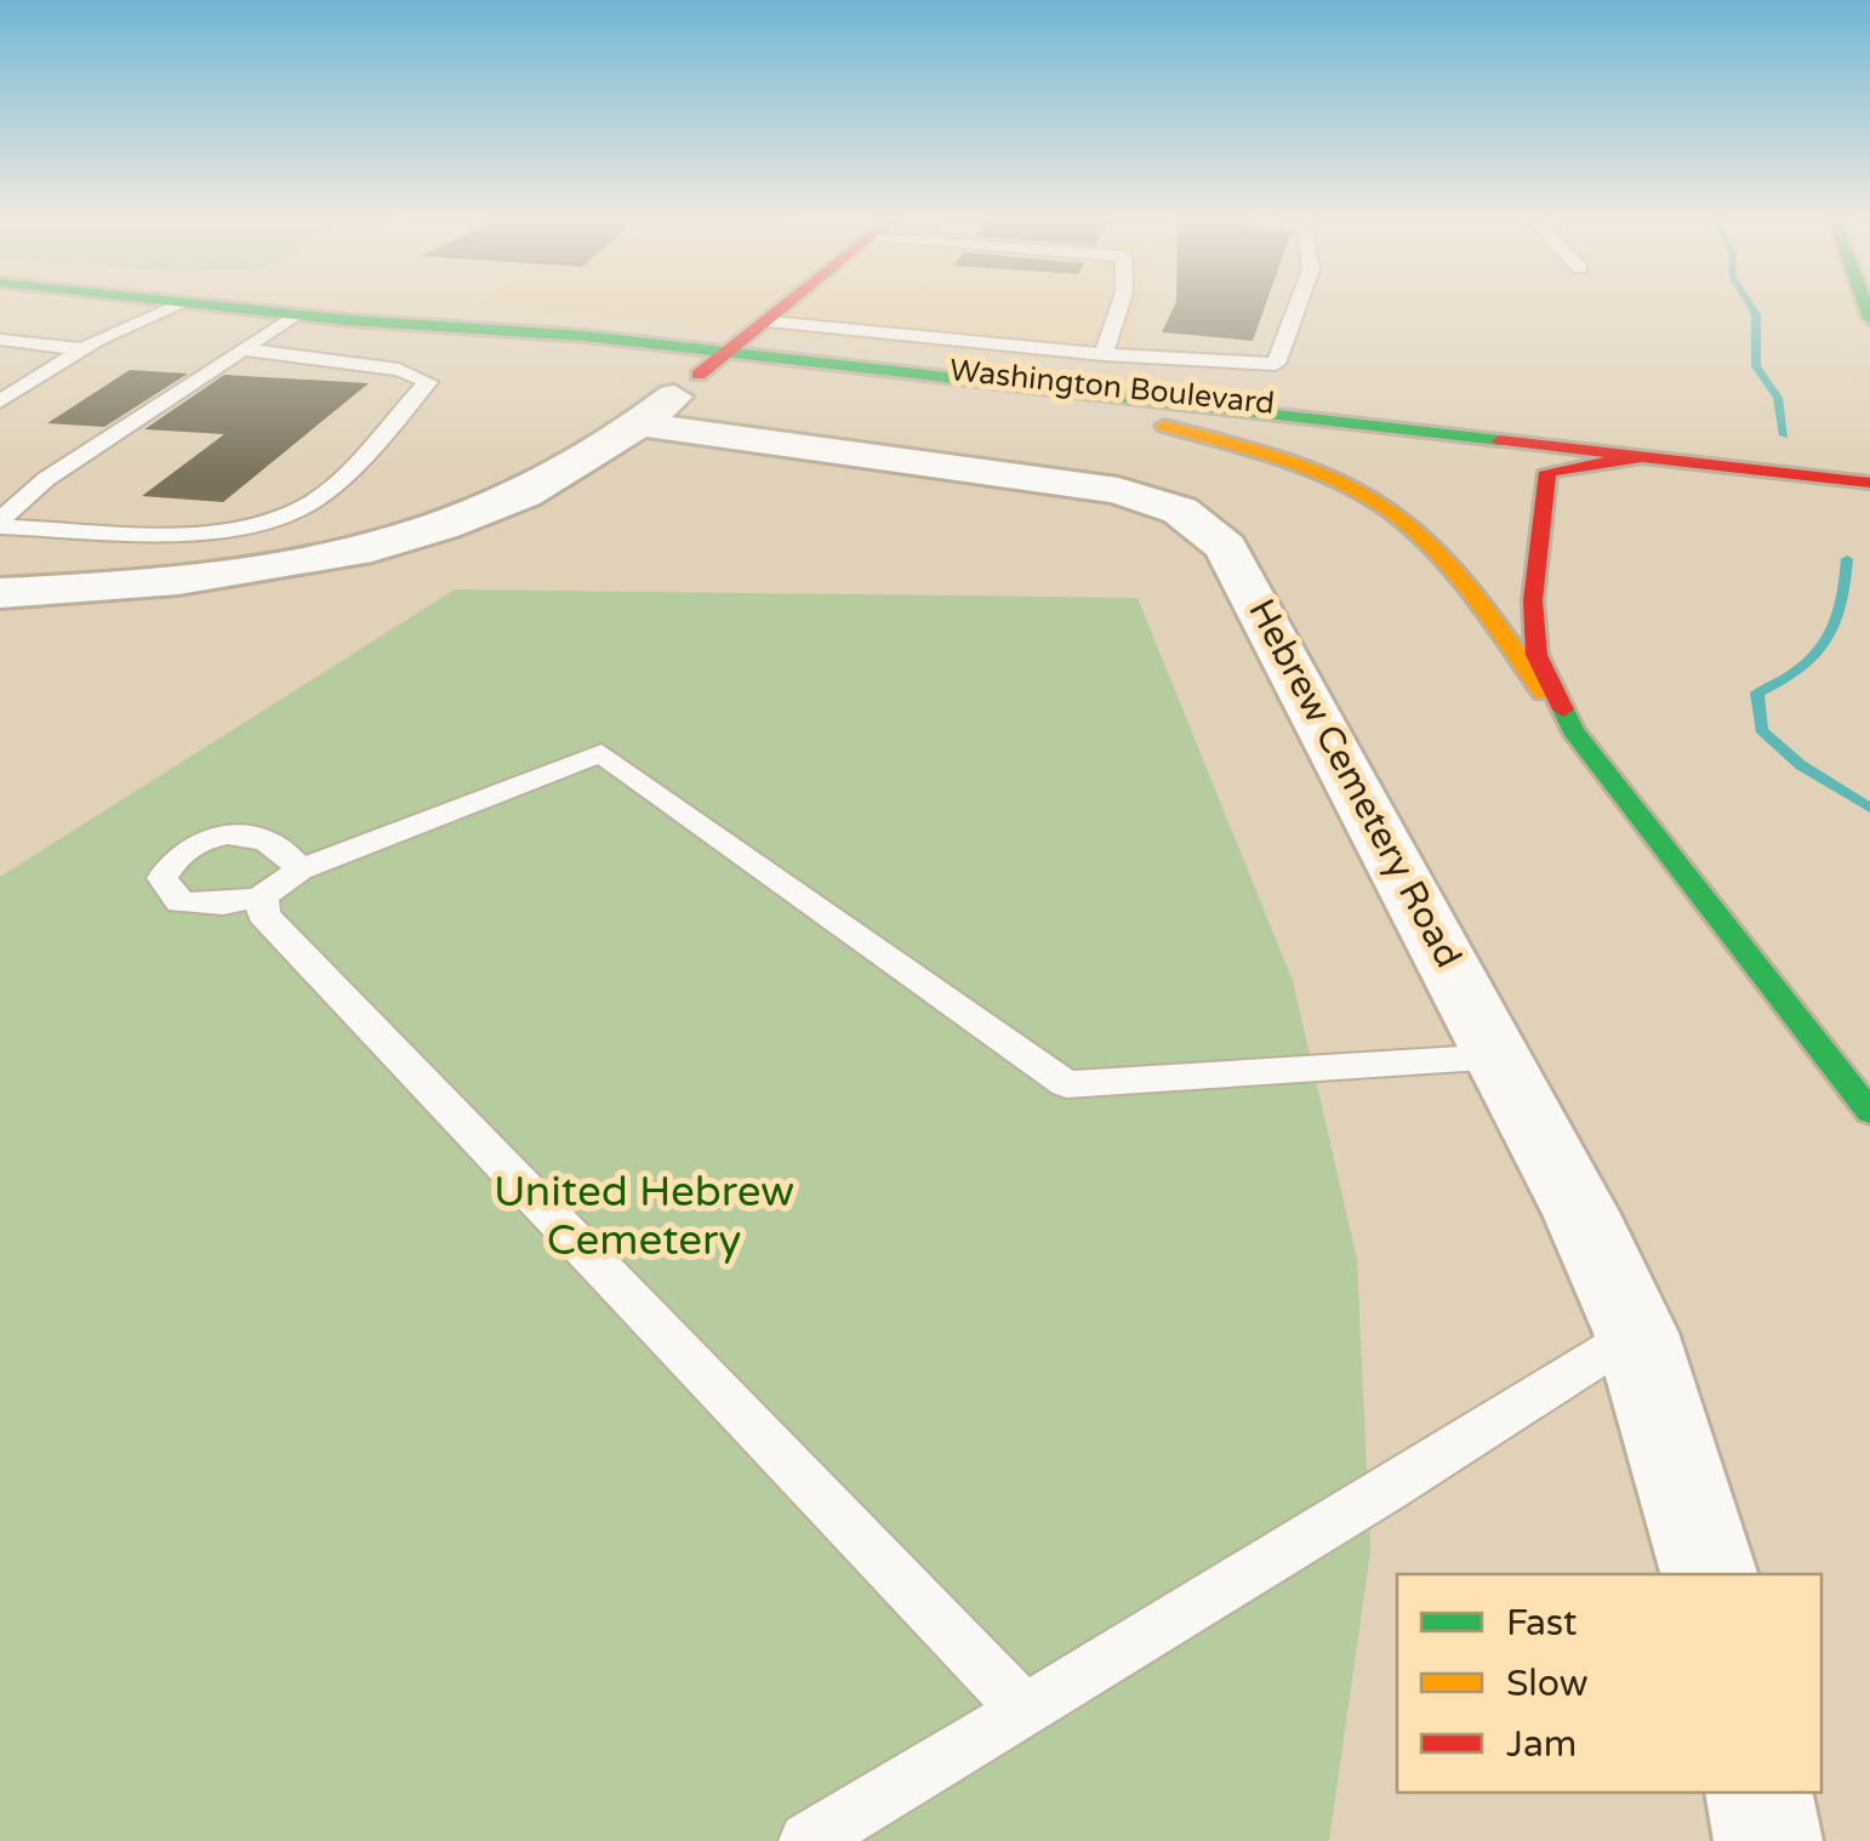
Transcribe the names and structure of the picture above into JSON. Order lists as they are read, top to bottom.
{
  "streets": {
    "main road": ["Washington Boulevard"],
    "street": ["Hebrew Cemetery Road"]
  },
  "parks": ["United Hebrew Cemetery"],
  "legend": ["Fast", "Slow", "Jam"]
}
